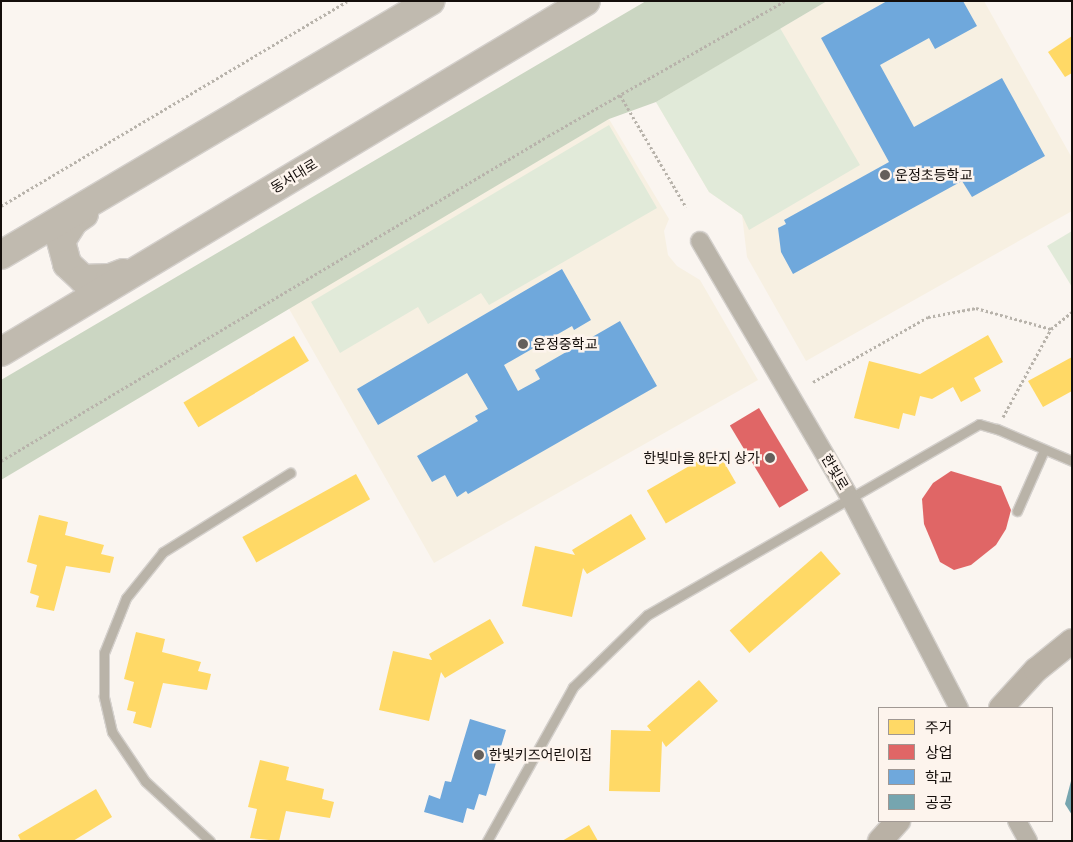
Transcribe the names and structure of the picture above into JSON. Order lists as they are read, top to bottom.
{
  "streets": {
    "highway": ["동서대로"],
    "street": ["한빛로"]
  },
  "places": [
    "운정초등학교",
    "운정중학교",
    "한빛마을 8단지 상가",
    "한빛키즈어린이집"
  ],
  "legend": [
    "주거",
    "상업",
    "학교",
    "공공"
  ]
}
